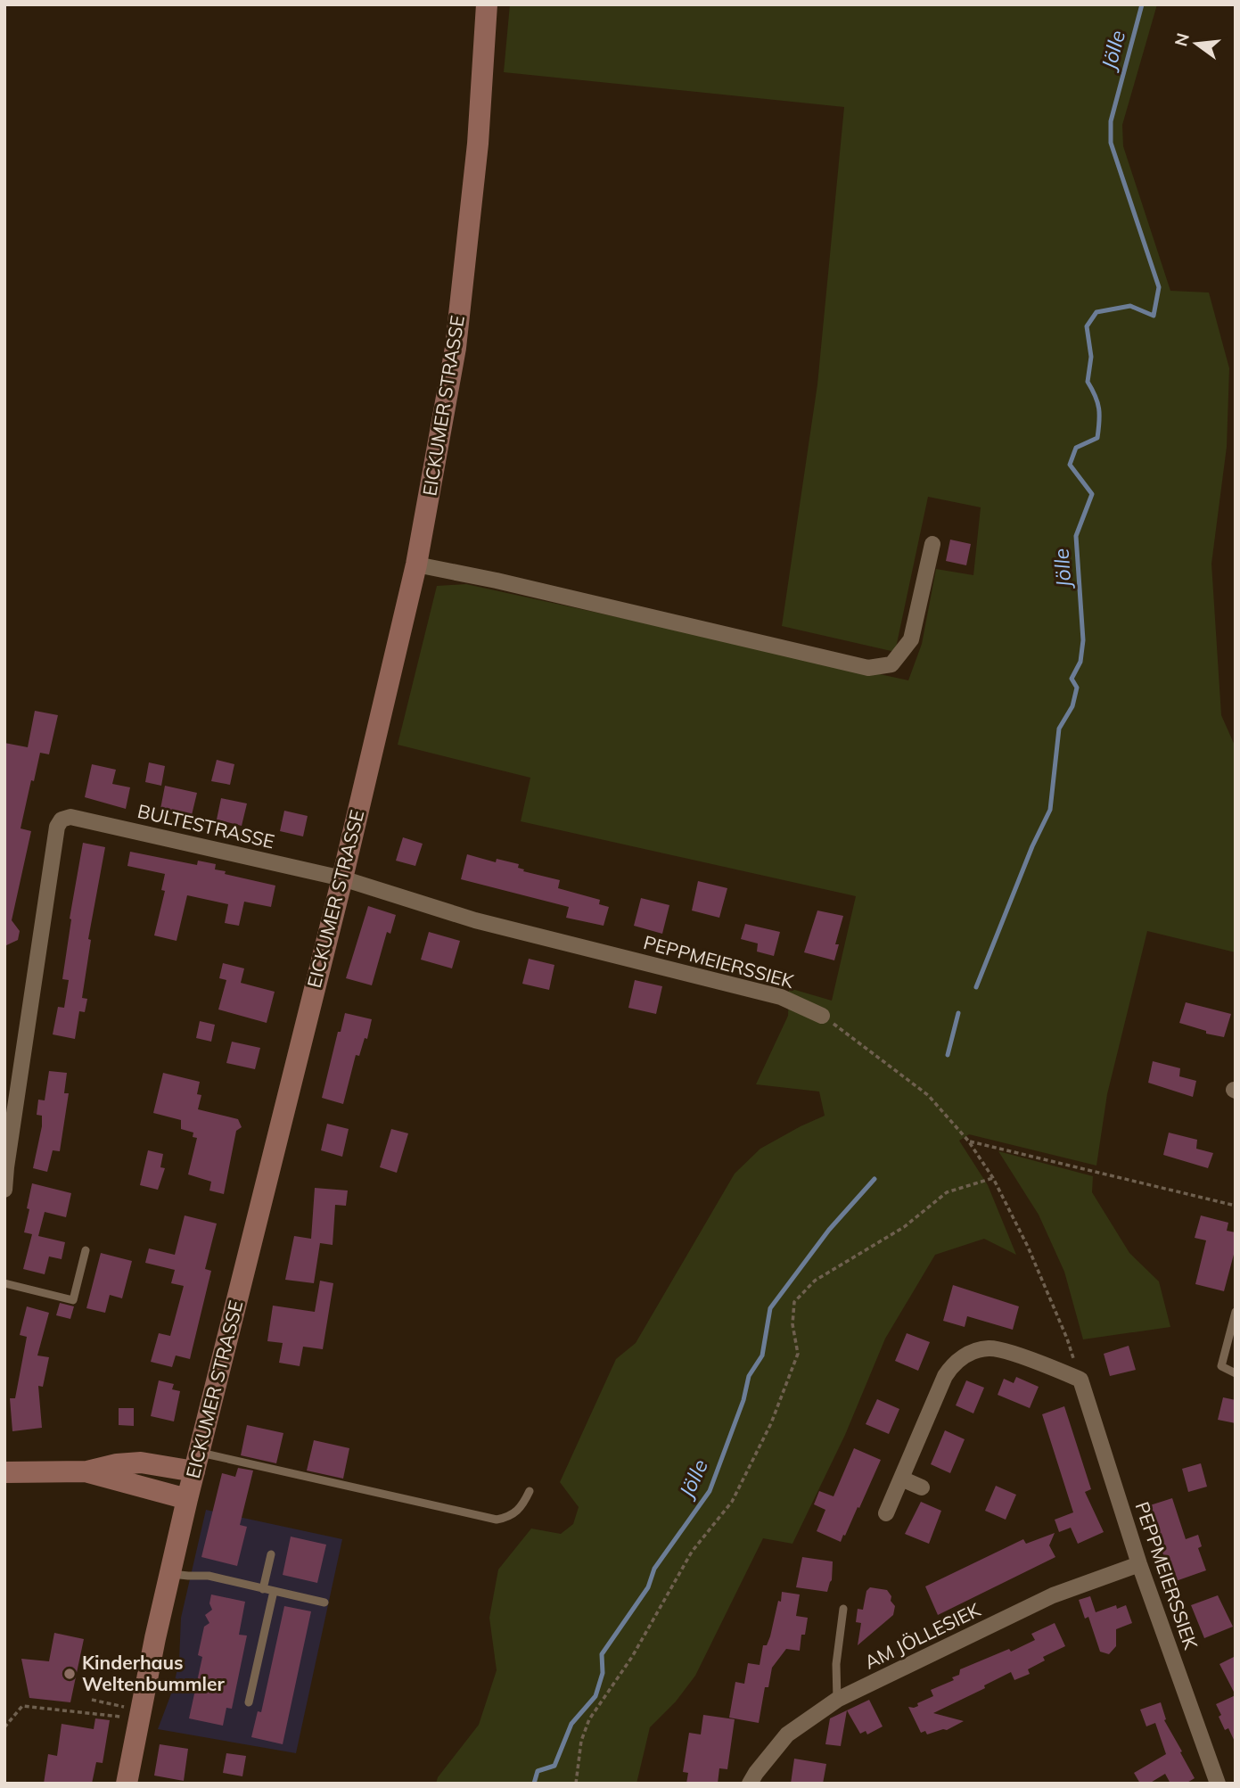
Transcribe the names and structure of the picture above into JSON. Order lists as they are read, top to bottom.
{
  "streets": {
    "main road": ["EICKUMER STRASSE"],
    "street": ["BULTESTRASSE", "PEPPMEIERSSIEK", "AM JÖLLESIEK"]
  },
  "crossings": [
    ["EICKUMER STRASSE", "BULTESTRASSE"],
    ["EICKUMER STRASSE", "PEPPMEIERSSIEK"],
    ["BULTESTRASSE", "PEPPMEIERSSIEK"],
    ["PEPPMEIERSSIEK", "AM JÖLLESIEK"]
  ],
  "water": ["Jölle"],
  "places": ["Kinderhaus Weltenbummler"],
  "north": "left"
}
